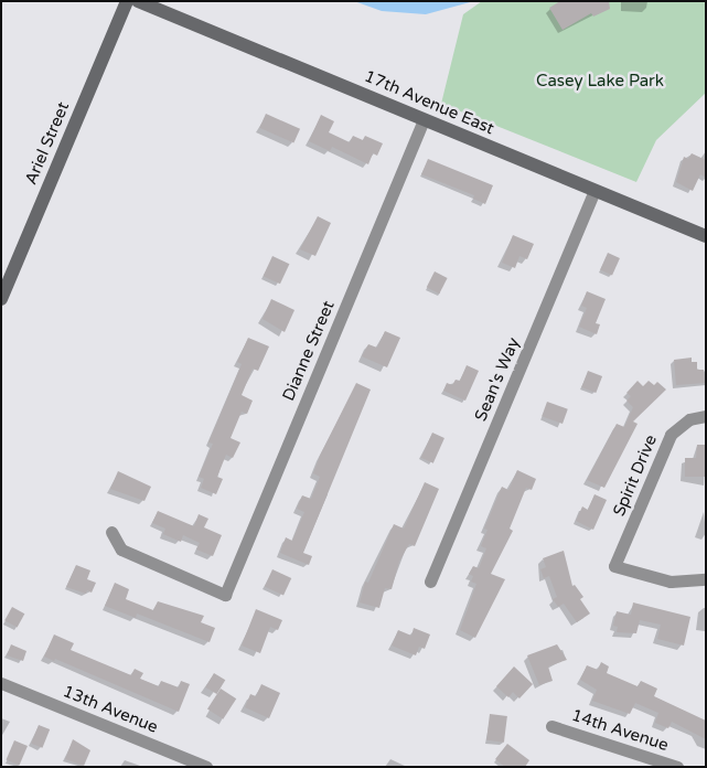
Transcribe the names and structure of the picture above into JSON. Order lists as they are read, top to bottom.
{
  "streets": {
    "street": [
      "17th Avenue East",
      "Ariel Street",
      "Dianne Street",
      "Sean's Way",
      "Spirit Drive",
      "13th Avenue",
      "14th Avenue"
    ]
  },
  "crossings": [
    ["17th Avenue East", "Dianne Street"],
    ["17th Avenue East", "Sean's Way"]
  ],
  "parks": ["Casey Lake Park"]
}
